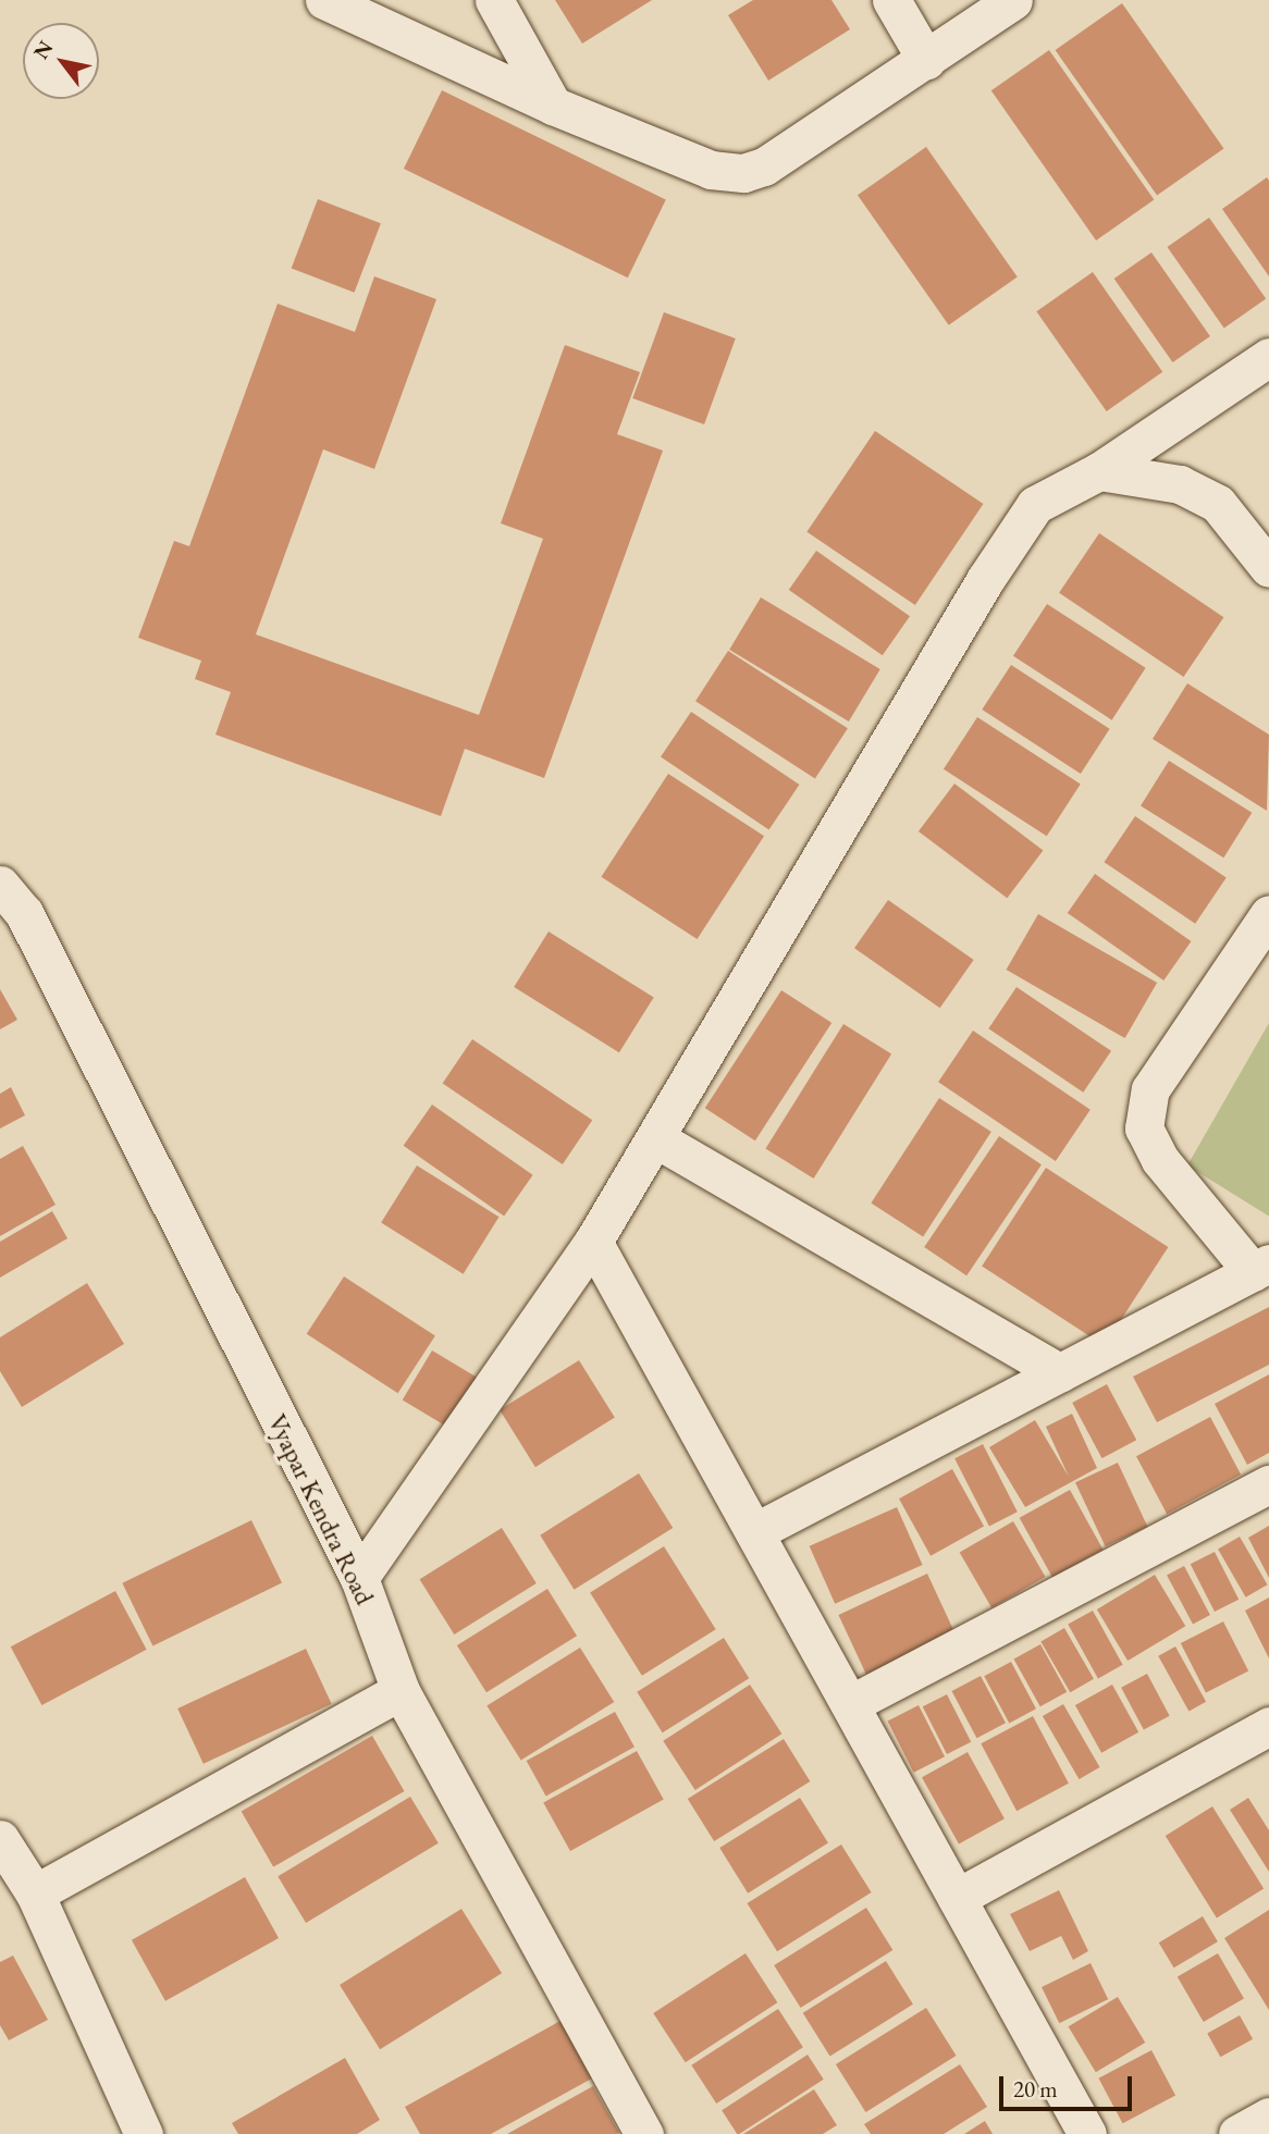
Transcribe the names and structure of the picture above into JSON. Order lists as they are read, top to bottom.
{
  "streets": {
    "street": ["Vyapar Kendra Road"]
  },
  "scale_bar": "20 m",
  "north": "top left"
}
